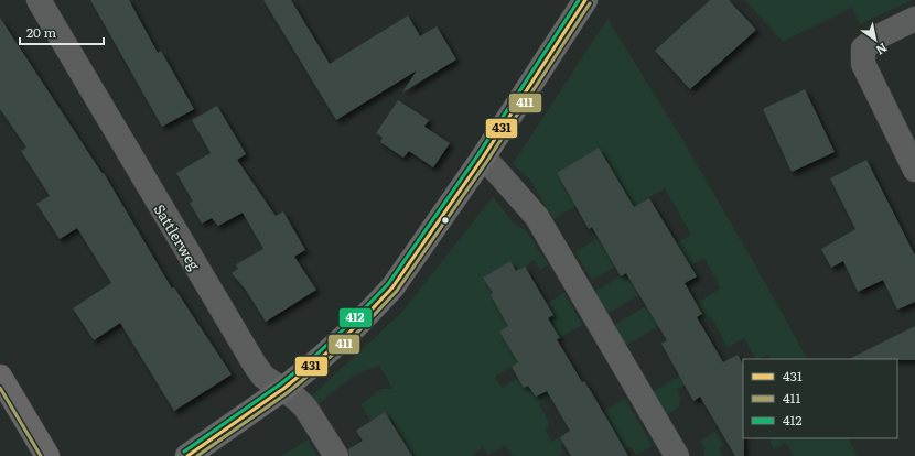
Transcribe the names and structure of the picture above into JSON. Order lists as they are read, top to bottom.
{
  "streets": {
    "street": ["Sattlerweg"]
  },
  "lines": ["transit line 431", "transit line 412", "transit line 411"],
  "legend": ["431", "411", "412"],
  "scale_bar": "20 m",
  "north": "bottom right"
}
